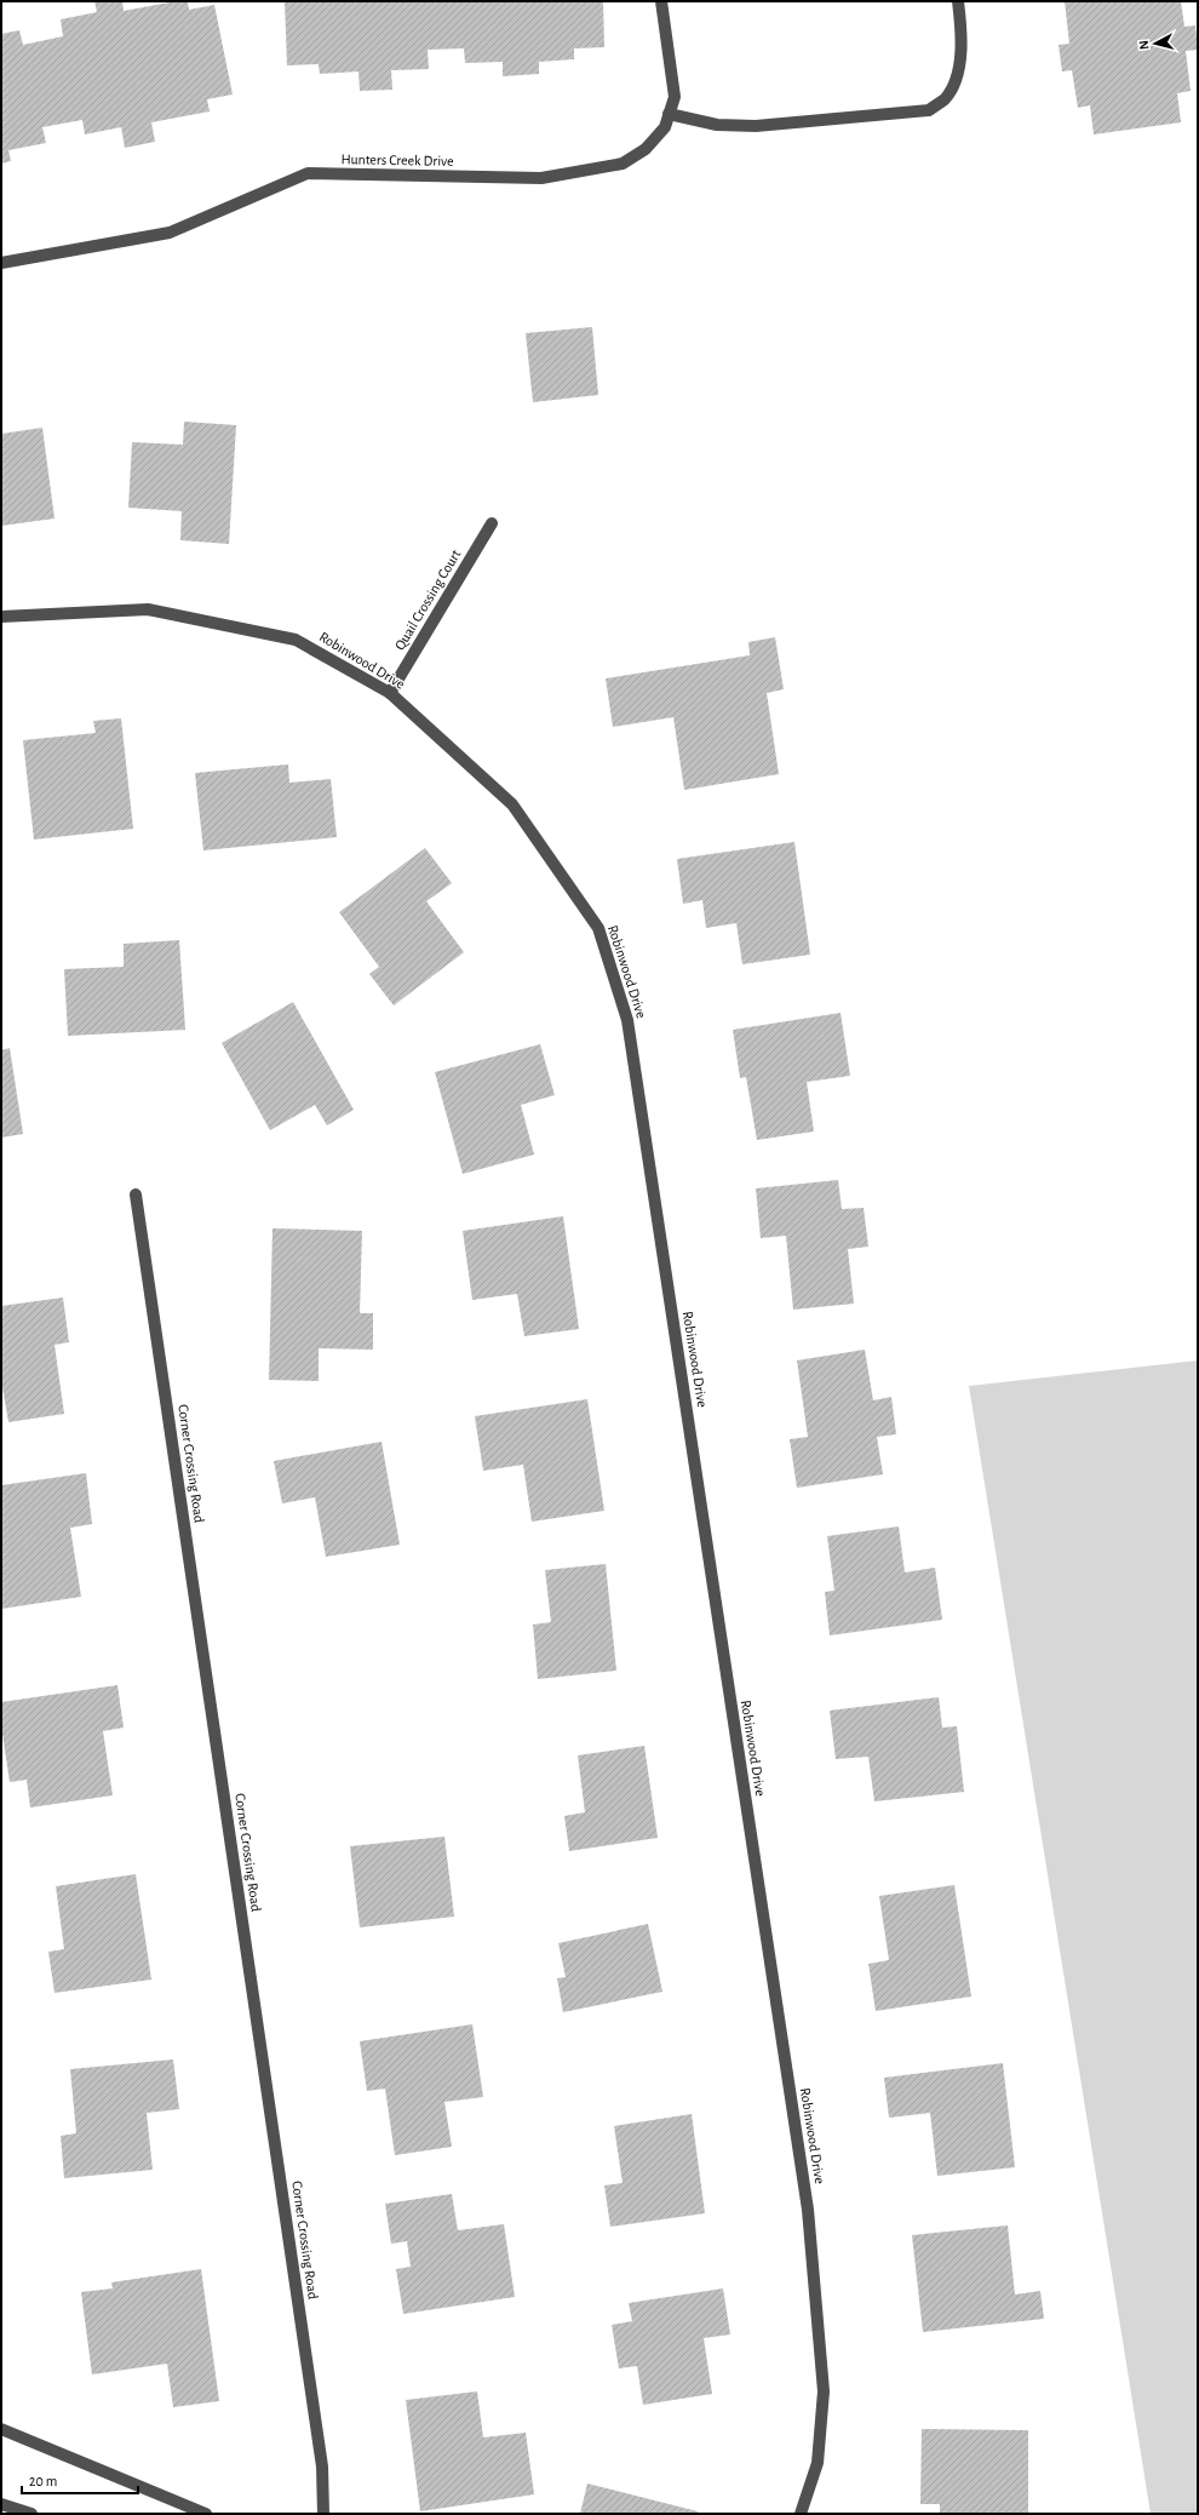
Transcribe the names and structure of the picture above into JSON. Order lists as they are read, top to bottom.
{
  "streets": {
    "street": [
      "Hunters Creek Drive",
      "Quail Crossing Court",
      "Robinwood Drive",
      "Corner Crossing Road"
    ]
  },
  "crossings": [
    ["Quail Crossing Court", "Robinwood Drive"]
  ],
  "scale_bar": "20 m",
  "north": "left"
}
